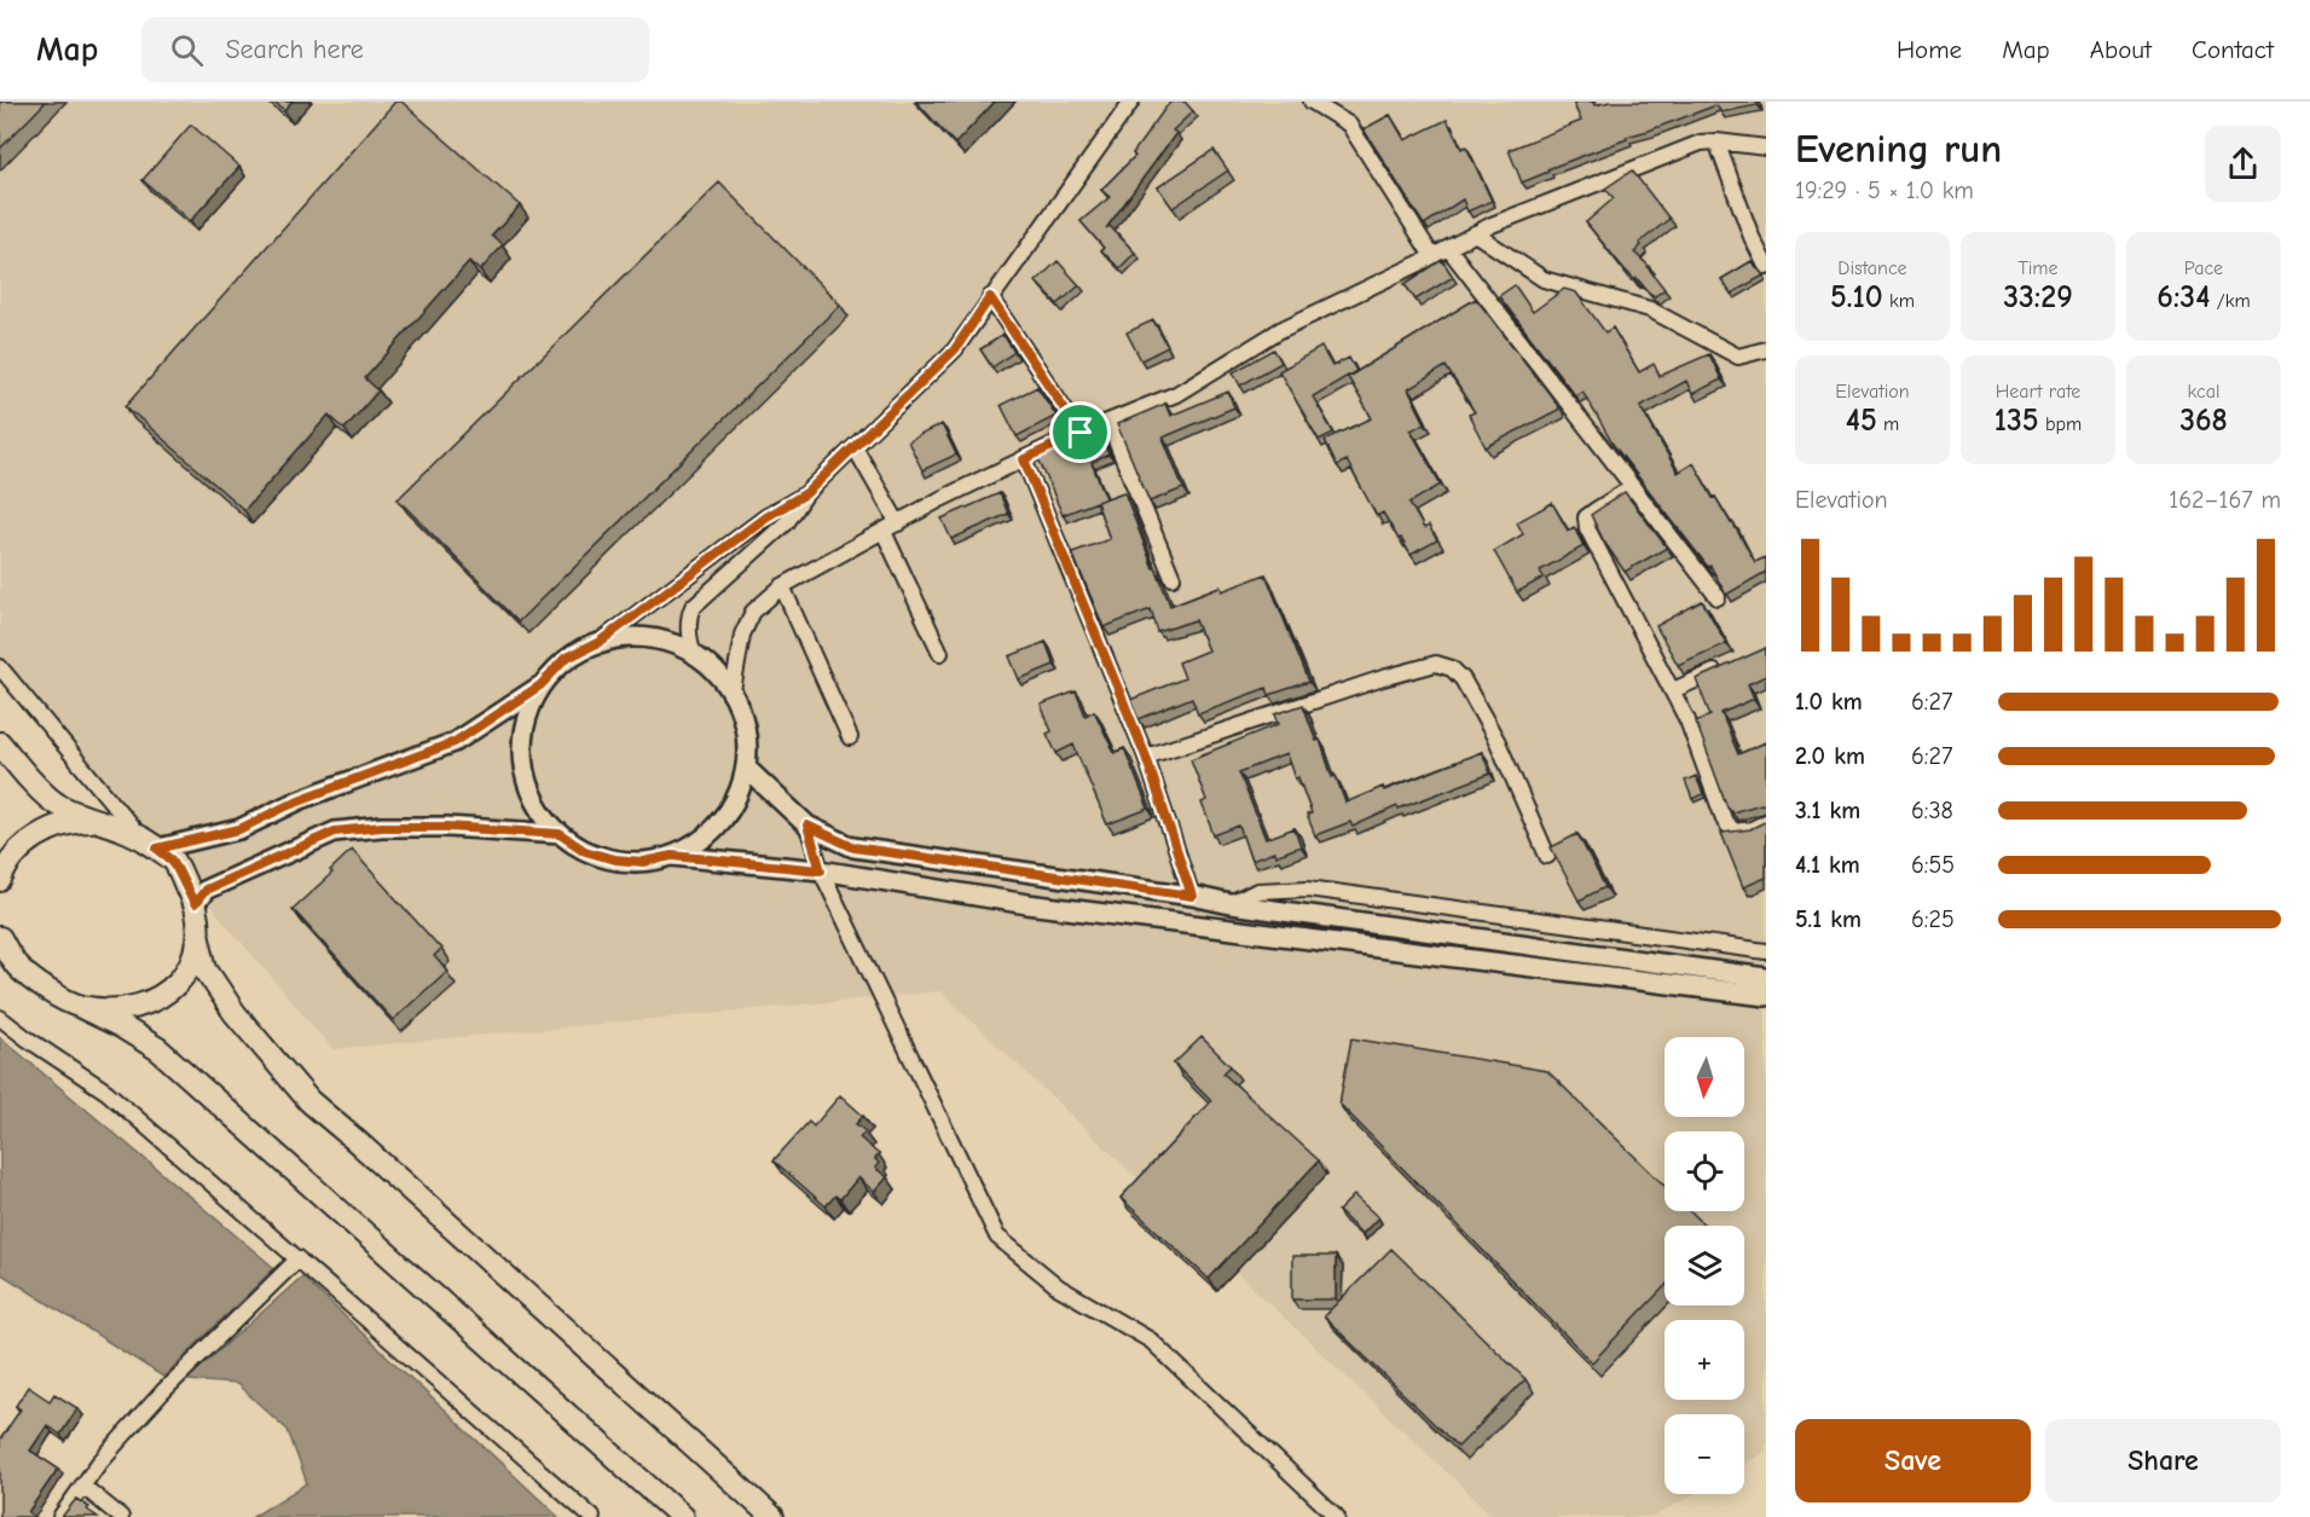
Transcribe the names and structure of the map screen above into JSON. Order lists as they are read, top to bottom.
{
  "north": "bottom",
  "page": {
    "header": "Map",
    "search": "Search here",
    "nav": [
      "Home",
      "Map",
      "About",
      "Contact"
    ],
    "heading": ["Evening run", "19:29 · 5 × 1.0 km"],
    "stats": [
      ["Distance", "5.10 km"],
      ["Time", "33:29"],
      ["Pace", "6:34 /km"],
      ["Elevation", "45 m"],
      ["Heart rate", "135 bpm"],
      ["kcal", "368"]
    ],
    "chart": ["Elevation", "162–167 m"],
    "list": [
      {
        "name": "1.0 km",
        "note": "6:27"
      },
      {
        "name": "2.0 km",
        "note": "6:27"
      },
      {
        "name": "3.1 km",
        "note": "6:38"
      },
      {
        "name": "4.1 km",
        "note": "6:55"
      },
      {
        "name": "5.1 km",
        "note": "6:25"
      }
    ],
    "map_buttons": ["+", "−"],
    "buttons": ["Save", "Share"]
  }
}
